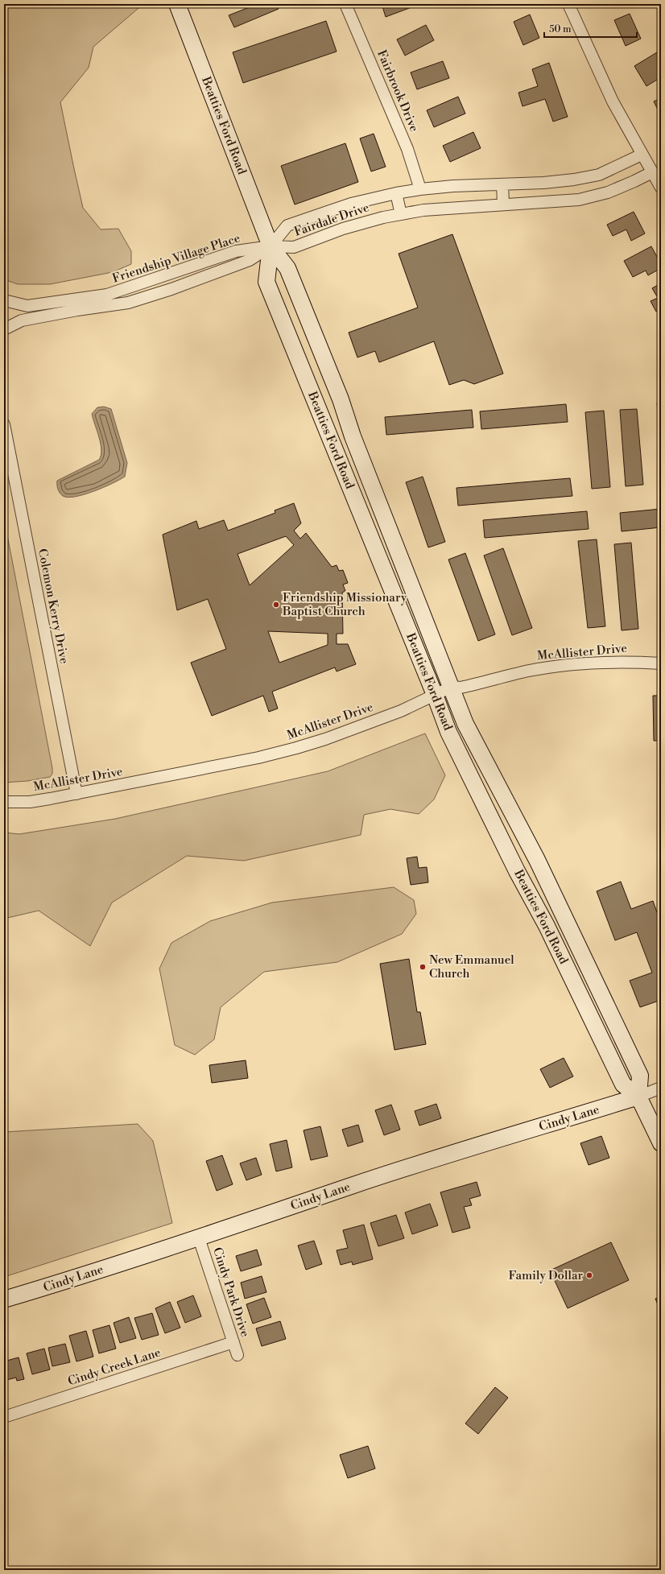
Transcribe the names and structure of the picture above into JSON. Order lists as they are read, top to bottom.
{
  "streets": {
    "main road": ["Beatties Ford Road", "Cindy Lane"],
    "street": [
      "Fairbrook Drive",
      "Fairdale Drive",
      "Friendship Village Place",
      "Colemon Kerry Drive",
      "McAllister Drive",
      "Cindy Park Drive",
      "Cindy Creek Lane"
    ]
  },
  "crossings": [
    ["Fairbrook Drive", "Fairdale Drive"],
    ["Beatties Ford Road", "Fairdale Drive"],
    ["Beatties Ford Road", "Friendship Village Place"],
    ["Beatties Ford Road", "McAllister Drive"],
    ["Beatties Ford Road", "Cindy Lane"],
    ["Fairdale Drive", "Friendship Village Place"],
    ["Colemon Kerry Drive", "McAllister Drive"],
    ["Cindy Lane", "Cindy Park Drive"],
    ["Cindy Park Drive", "Cindy Creek Lane"]
  ],
  "places": ["Friendship Missionary Baptist Church", "New Emmanuel Church", "Family Dollar"],
  "scale_bar": "50 m"
}
